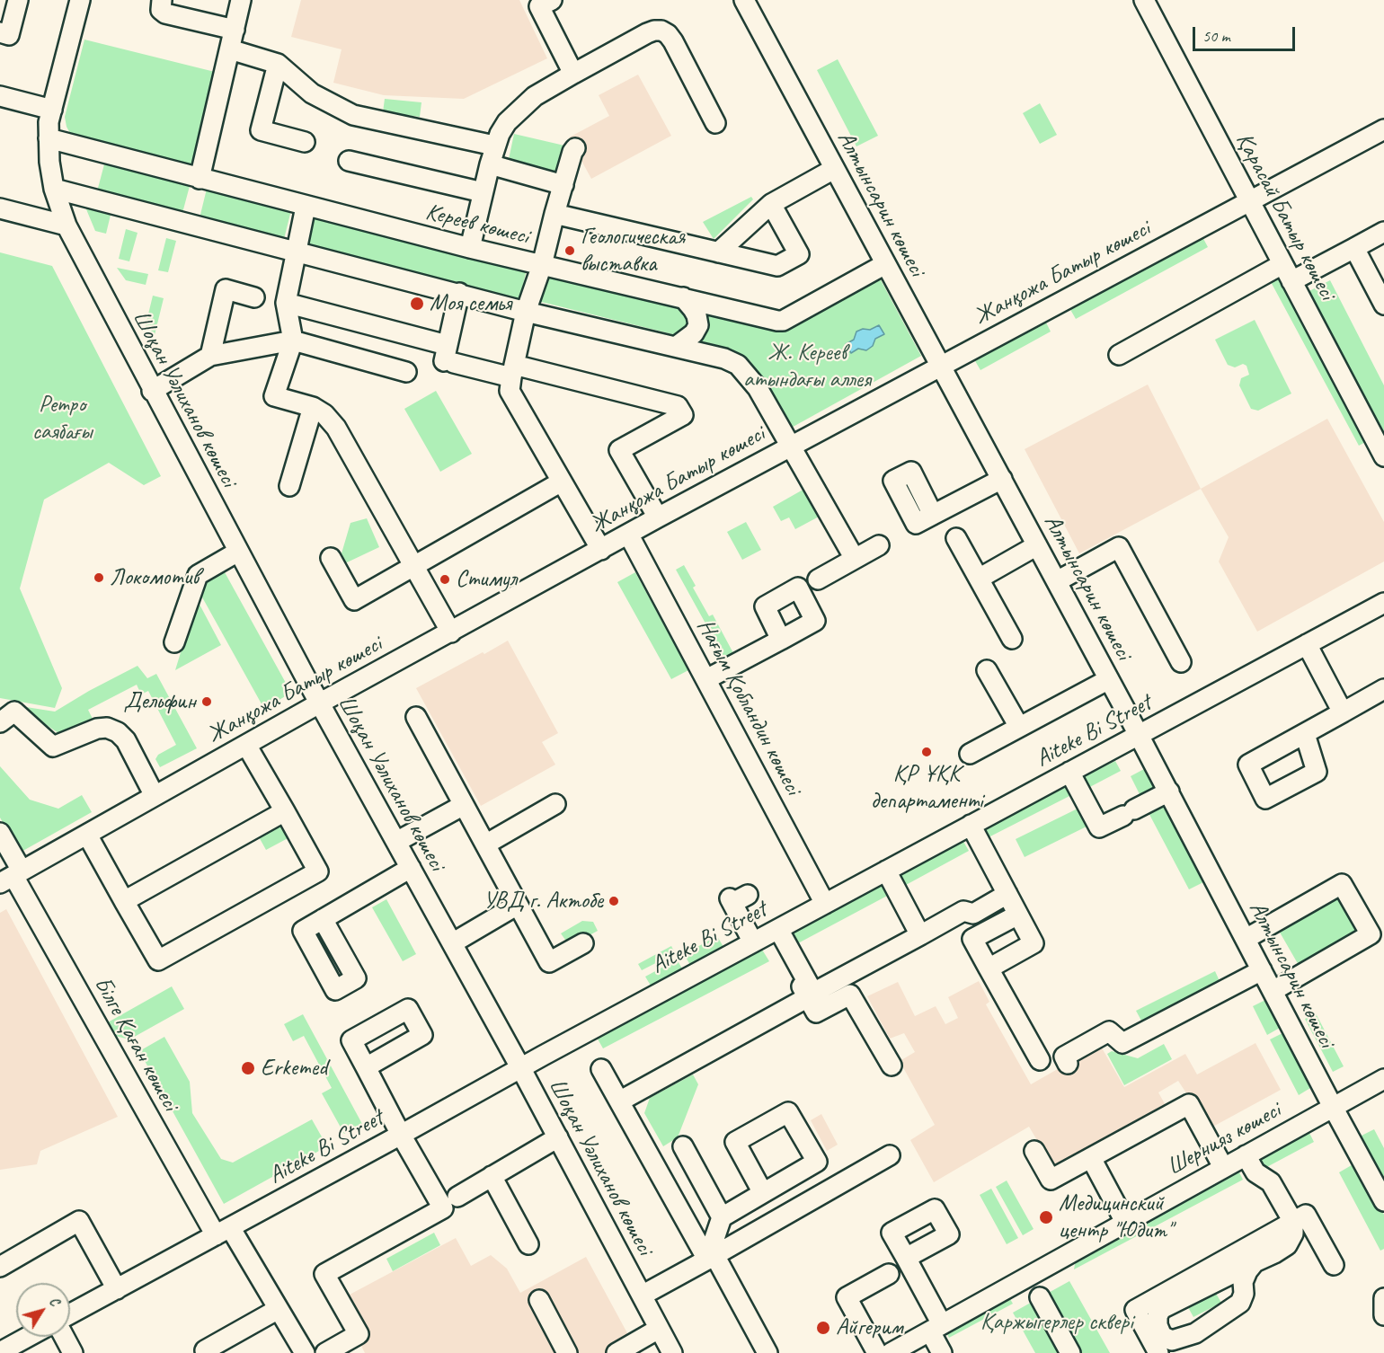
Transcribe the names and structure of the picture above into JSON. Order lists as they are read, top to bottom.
{
  "streets": {
    "street": [
      "Алтынсарин көшесі",
      "Қарасай Батыр көшесі",
      "Кереев көшесі",
      "Жанқожа Батыр көшесі",
      "Шоқан Уәлиханов көшесі",
      "Нағым Қобландин көшесі",
      "Aiteke Bi Street",
      "Білге Қаған көшесі",
      "Шернияз көшесі"
    ]
  },
  "crossings": [
    ["Алтынсарин көшесі", "Кереев көшесі"],
    ["Алтынсарин көшесі", "Жанқожа Батыр көшесі"],
    ["Алтынсарин көшесі", "Aiteke Bi Street"],
    ["Алтынсарин көшесі", "Шернияз көшесі"],
    ["Қарасай Батыр көшесі", "Жанқожа Батыр көшесі"],
    ["Кереев көшесі", "Шоқан Уәлиханов көшесі"],
    ["Жанқожа Батыр көшесі", "Шоқан Уәлиханов көшесі"],
    ["Жанқожа Батыр көшесі", "Нағым Қобландин көшесі"],
    ["Жанқожа Батыр көшесі", "Білге Қаған көшесі"],
    ["Шоқан Уәлиханов көшесі", "Aiteke Bi Street"],
    ["Нағым Қобландин көшесі", "Aiteke Bi Street"],
    ["Aiteke Bi Street", "Білге Қаған көшесі"]
  ],
  "parks": ["Ж. Кереев атындағы аллея", "Ретро саябағы", "Қаржыгерлер сквері"],
  "places": [
    "Геологическая выставка",
    "Моя семья",
    "Локомотив",
    "Стимул",
    "Дельфин",
    "ҚР ҰҚК департаменті",
    "УВД г. Актобе",
    "Erkemed",
    "Медицинский центр \"Юдит\"",
    "Айгерим"
  ],
  "scale_bar": "50 m",
  "north": "top right"
}
